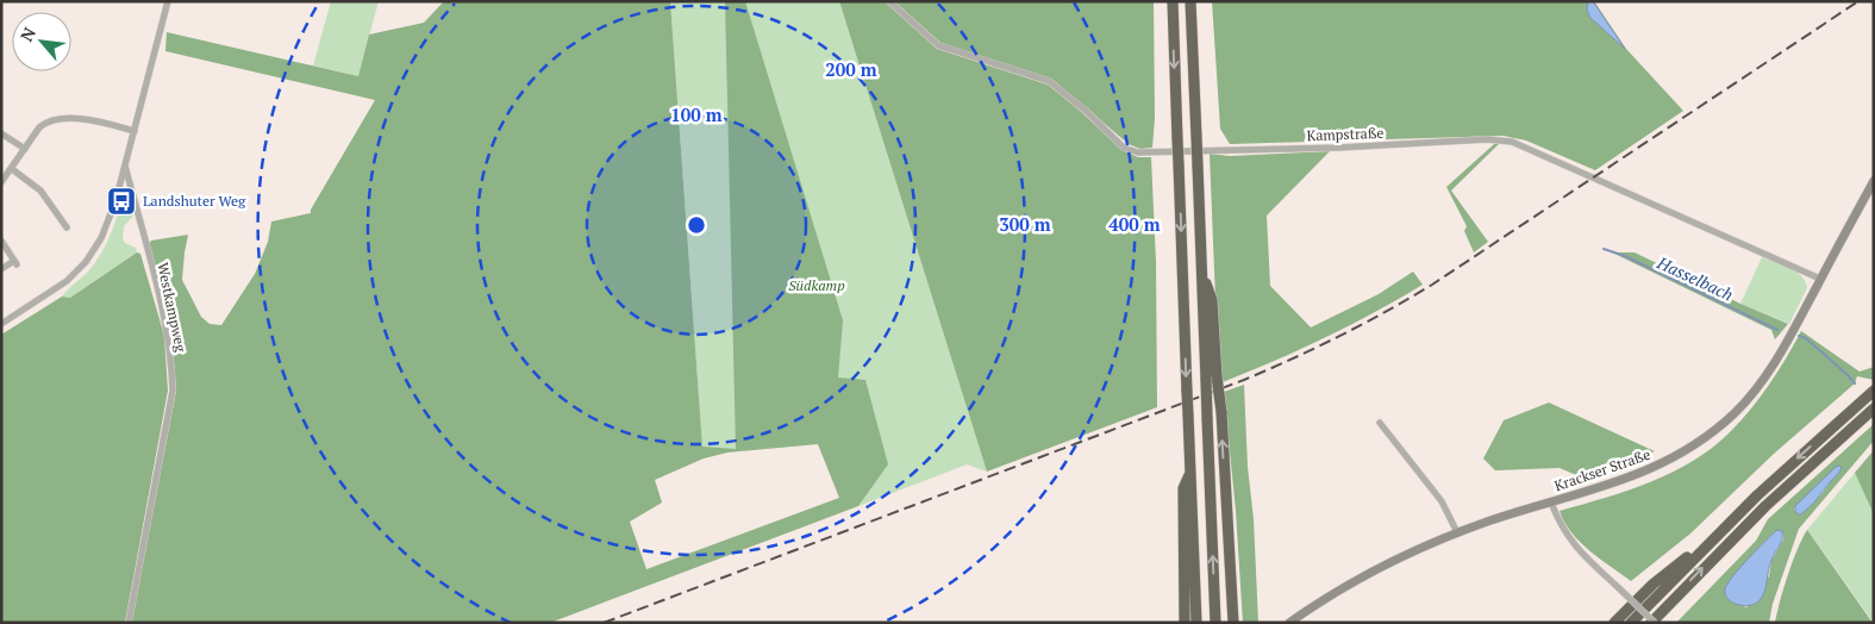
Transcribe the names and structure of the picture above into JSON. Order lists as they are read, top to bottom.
{
  "streets": {
    "street": ["Kampstraße", "Westkampweg", "Krackser Straße"]
  },
  "crossings": [
    ["Kampstraße", "Krackser Straße"]
  ],
  "water": ["Hasselbach"],
  "parks": ["Südkamp"],
  "places": {
    "bus stop": ["Landshuter Weg"]
  },
  "north": "top left",
  "rings": [
    "200 m",
    "100 m",
    "300 m",
    "400 m"
  ]
}
